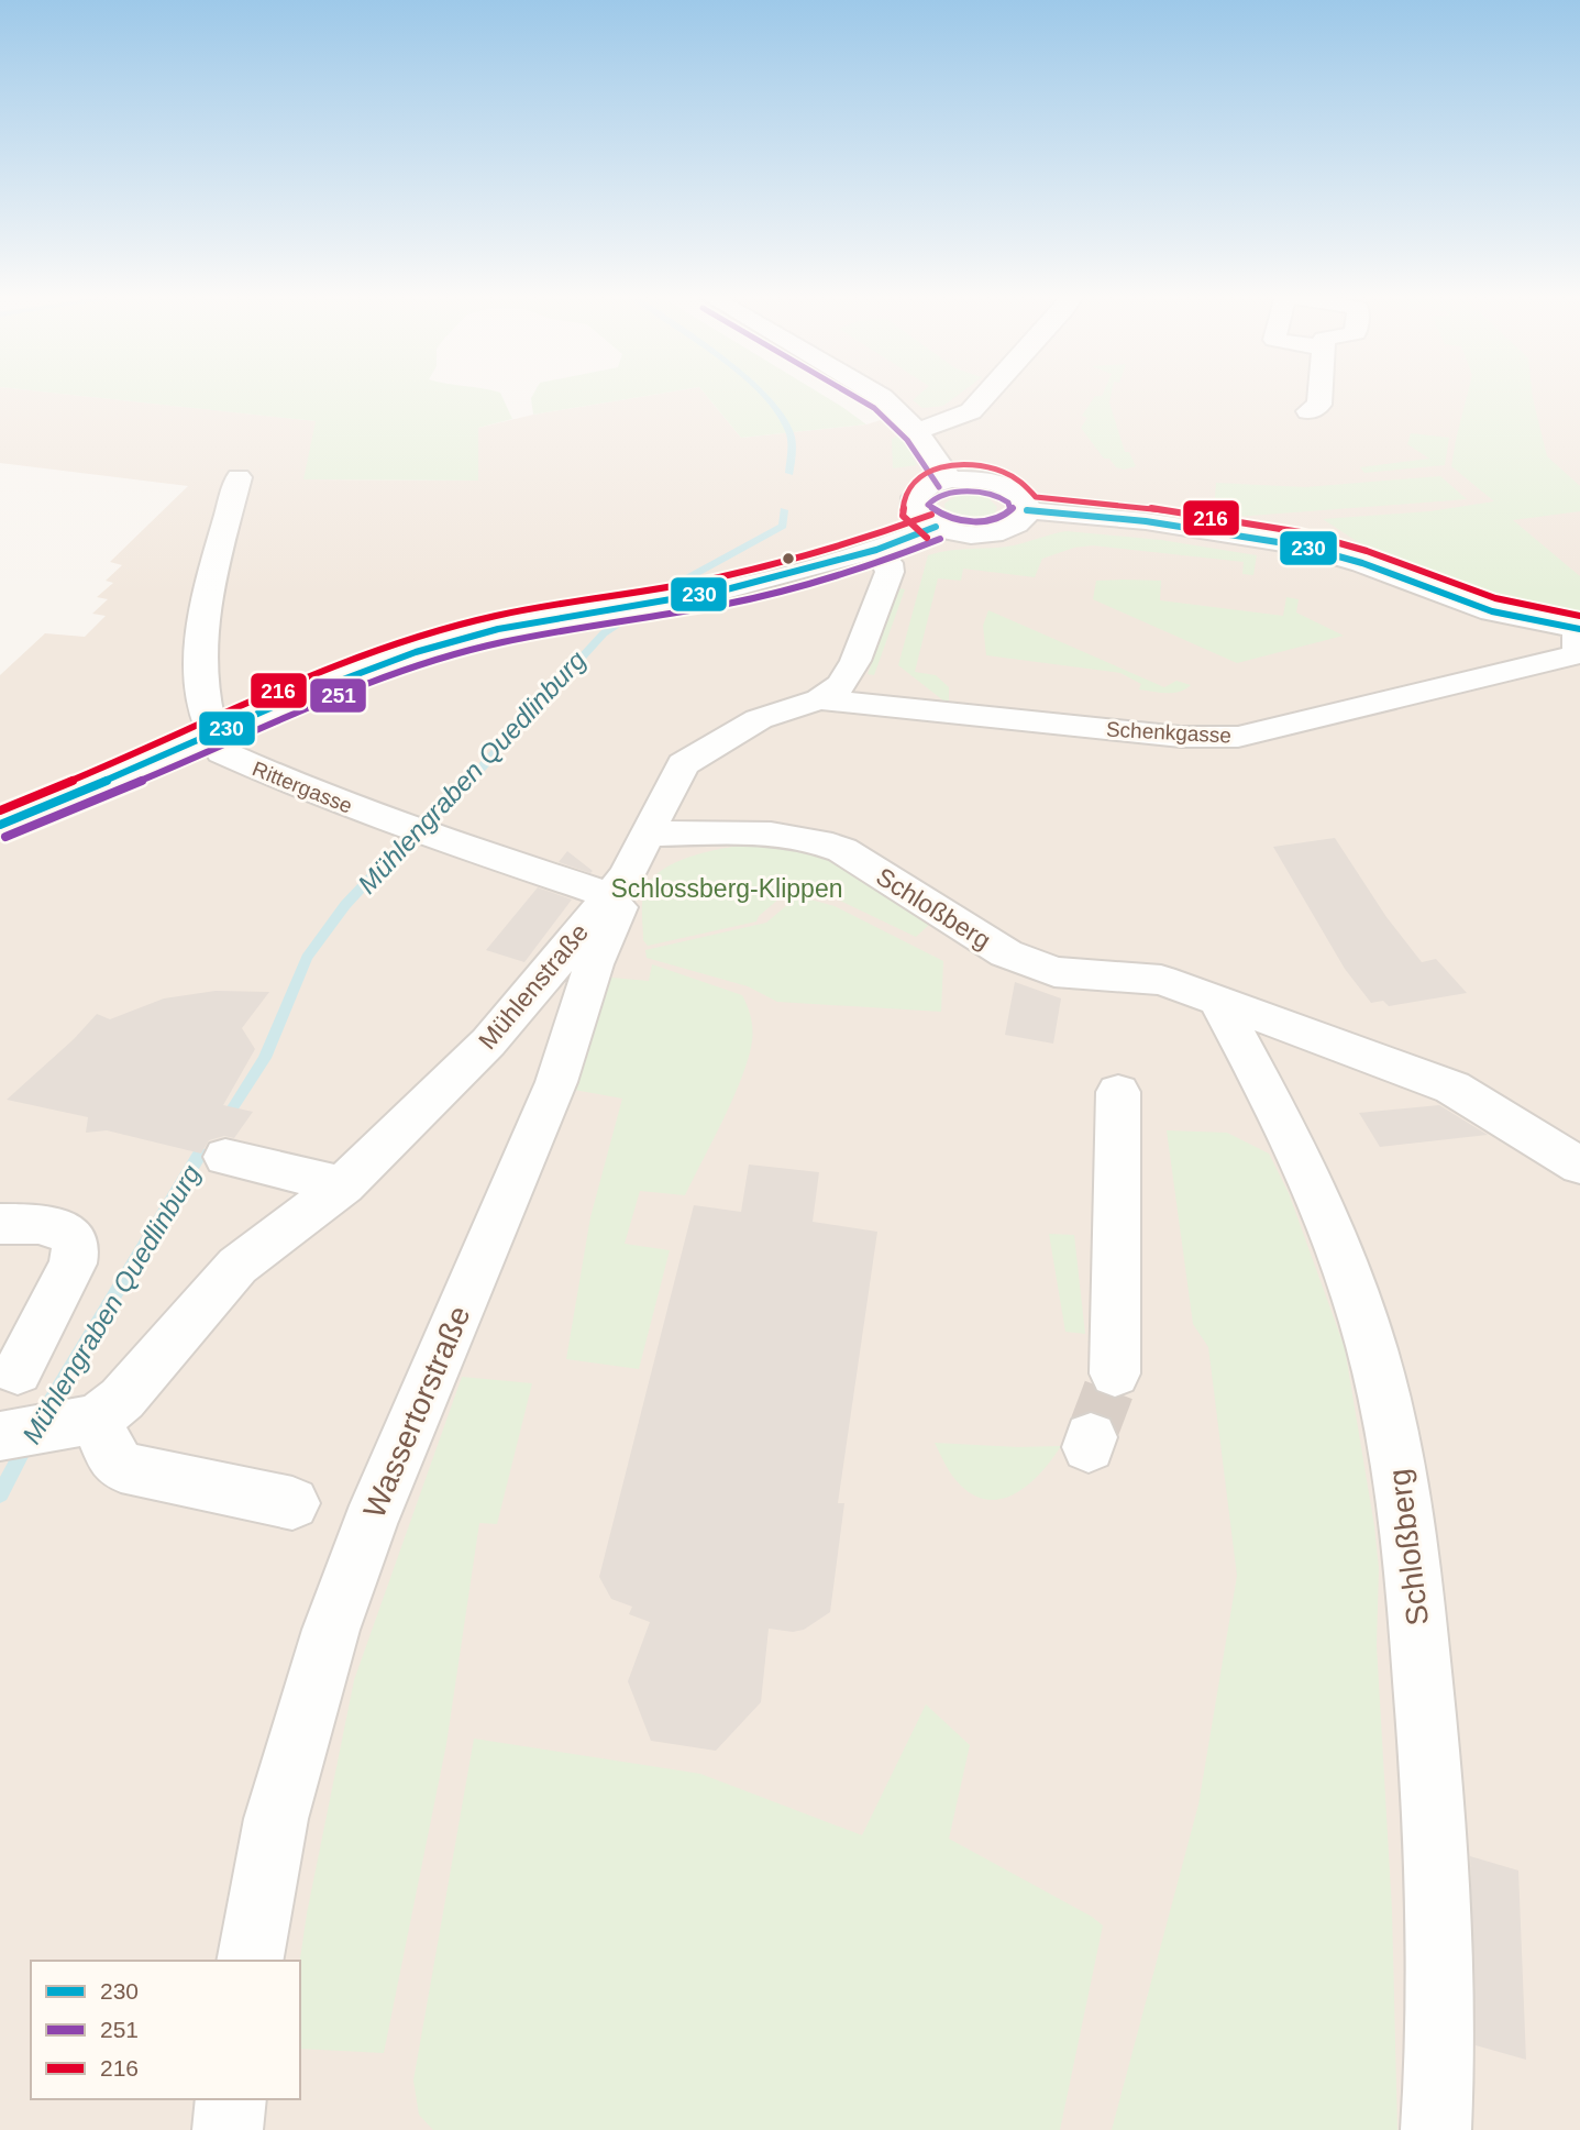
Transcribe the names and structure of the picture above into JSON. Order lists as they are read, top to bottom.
{
  "streets": {
    "street": [
      "Schenkgasse",
      "Rittergasse",
      "Schloßberg",
      "Mühlenstraße",
      "Wassertorstraße"
    ]
  },
  "crossings": [
    ["Schenkgasse", "Mühlenstraße"],
    ["Rittergasse", "Schloßberg"],
    ["Rittergasse", "Mühlenstraße"],
    ["Rittergasse", "Wassertorstraße"],
    ["Schloßberg", "Mühlenstraße"],
    ["Schloßberg", "Wassertorstraße"],
    ["Mühlenstraße", "Wassertorstraße"]
  ],
  "water": ["Mühlengraben Quedlinburg"],
  "parks": ["Schlossberg-Klippen"],
  "lines": ["transit line 251", "transit line 216", "transit line 230"],
  "legend": ["230", "251", "216"]
}
